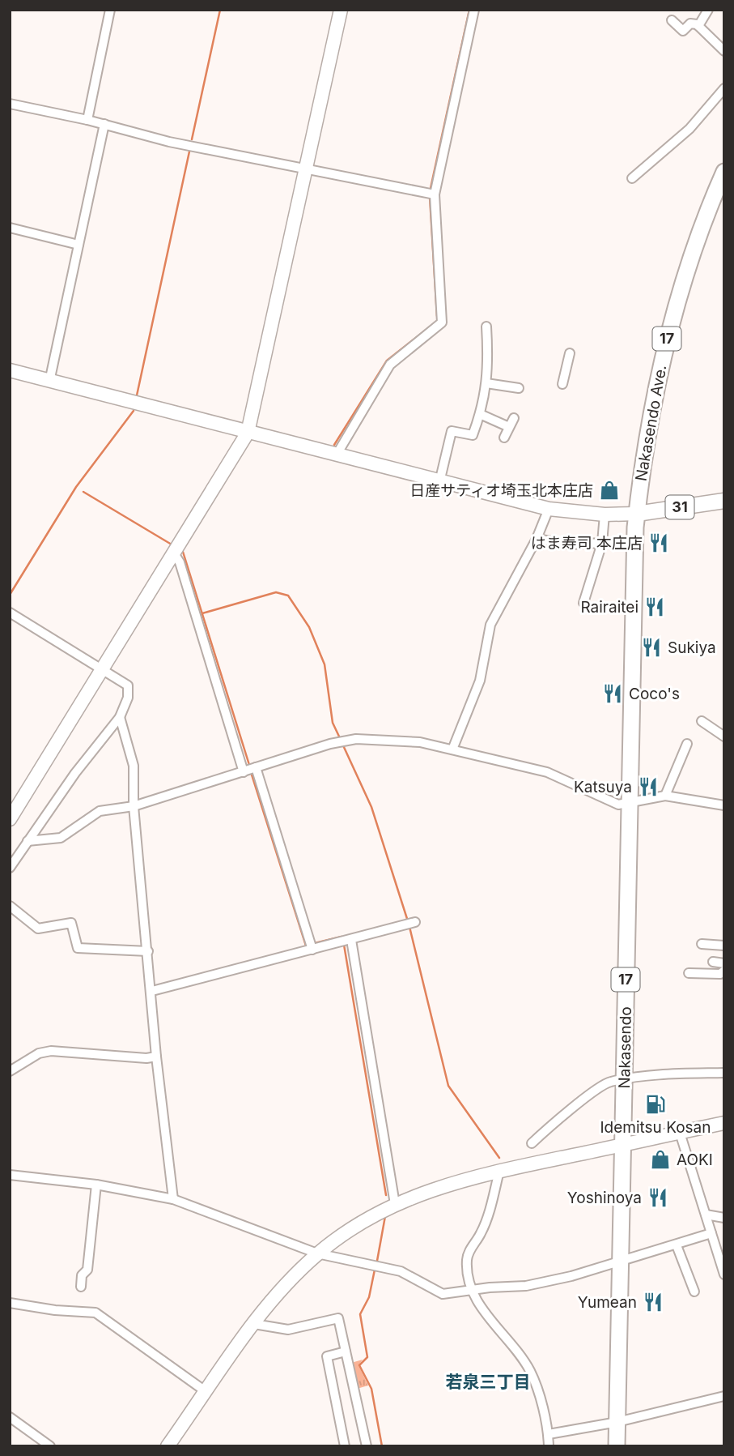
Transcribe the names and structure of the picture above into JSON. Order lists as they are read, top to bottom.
{
  "streets": {
    "highway": ["17", "Nakasendo Ave.", "Nakasendo"],
    "main road": ["31"]
  },
  "crossings": [
    ["Nakasendo Ave.", "31"],
    ["Nakasendo Ave.", "Nakasendo"],
    ["31", "Nakasendo"]
  ],
  "districts": ["若泉三丁目"],
  "places": {
    "shop": ["日産サティオ埼玉北本庄店", "AOKI"],
    "restaurant": [
      "はま寿司 本庄店",
      "Rairaitei",
      "Sukiya",
      "Coco's",
      "Katsuya",
      "Yoshinoya",
      "Yumean"
    ],
    "fuel station": ["Idemitsu Kosan"]
  }
}
